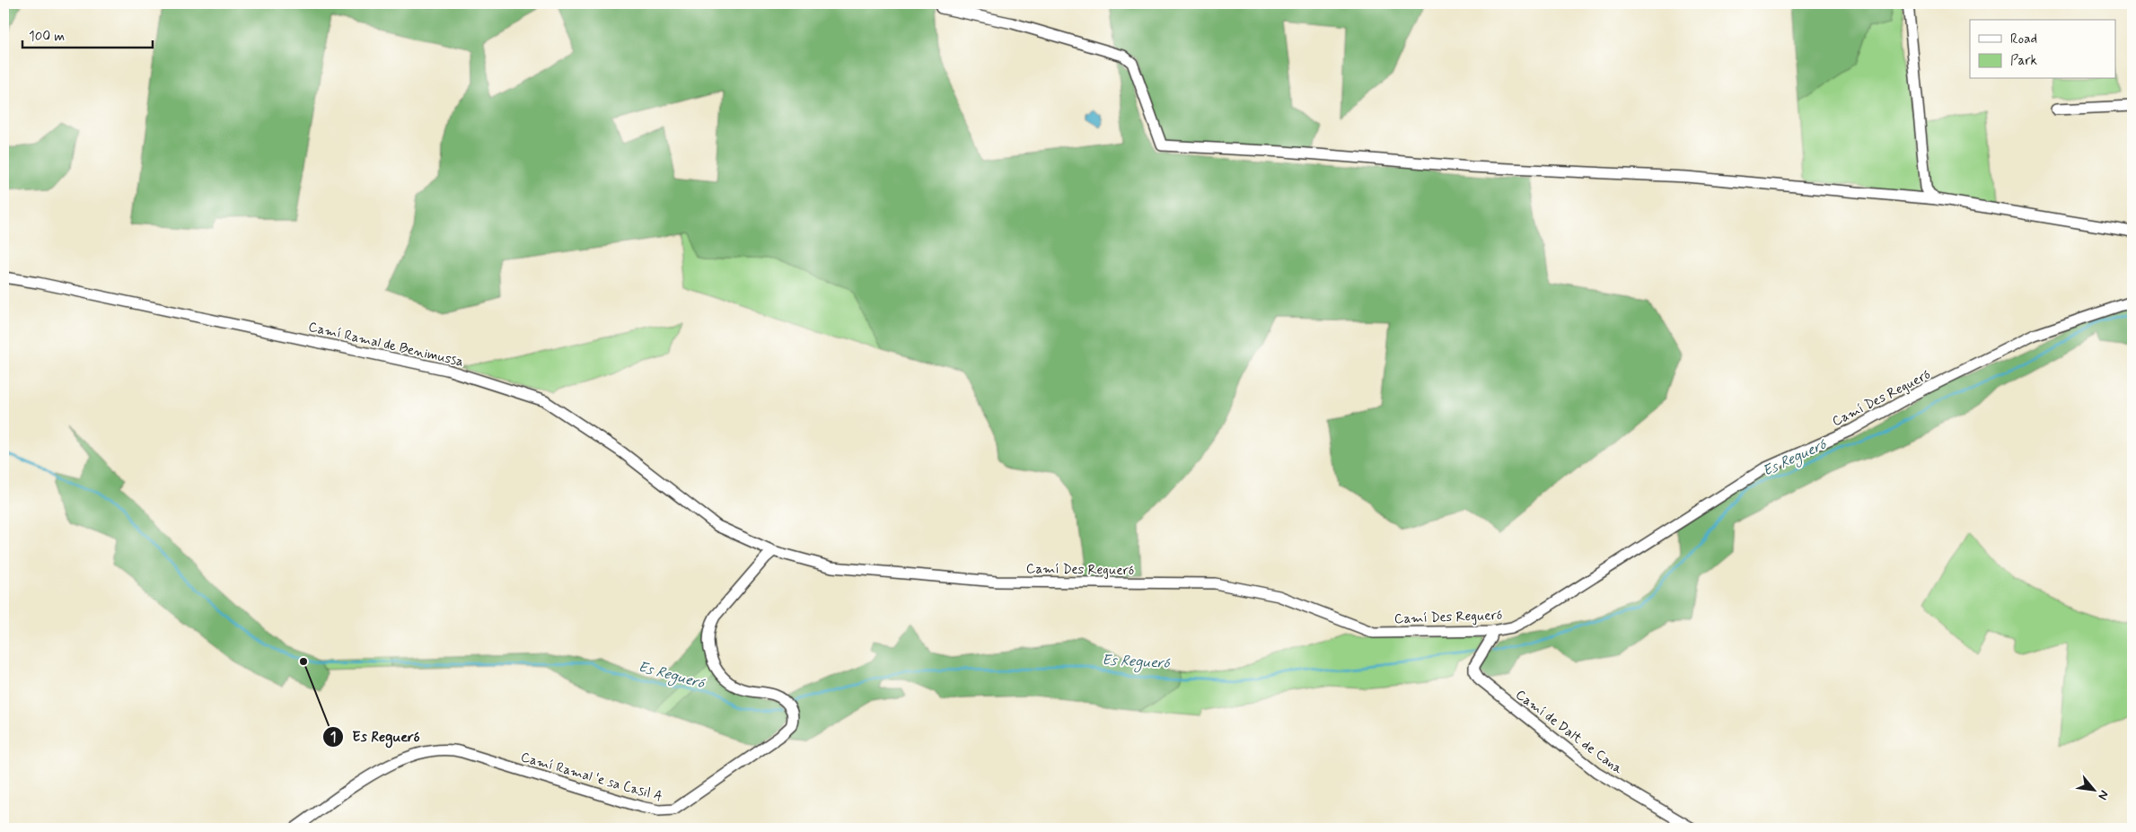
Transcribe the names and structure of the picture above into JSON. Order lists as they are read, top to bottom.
{
  "streets": {
    "street": [
      "Camí Ramal de Benimussa",
      "Camí Des Regueró",
      "Camí de Dalt de Cana",
      "Camí Ramal 'e sa Casil A"
    ]
  },
  "crossings": [
    ["Camí Ramal de Benimussa", "Camí Des Regueró"],
    ["Camí Ramal de Benimussa", "Camí Ramal 'e sa Casil A"],
    ["Camí Des Regueró", "Camí de Dalt de Cana"],
    ["Camí Des Regueró", "Camí Ramal 'e sa Casil A"]
  ],
  "water": ["Es Regueró"],
  "places": ["Es Regueró"],
  "legend": ["Road", "Park"],
  "scale_bar": "100 m",
  "north": "bottom right"
}
